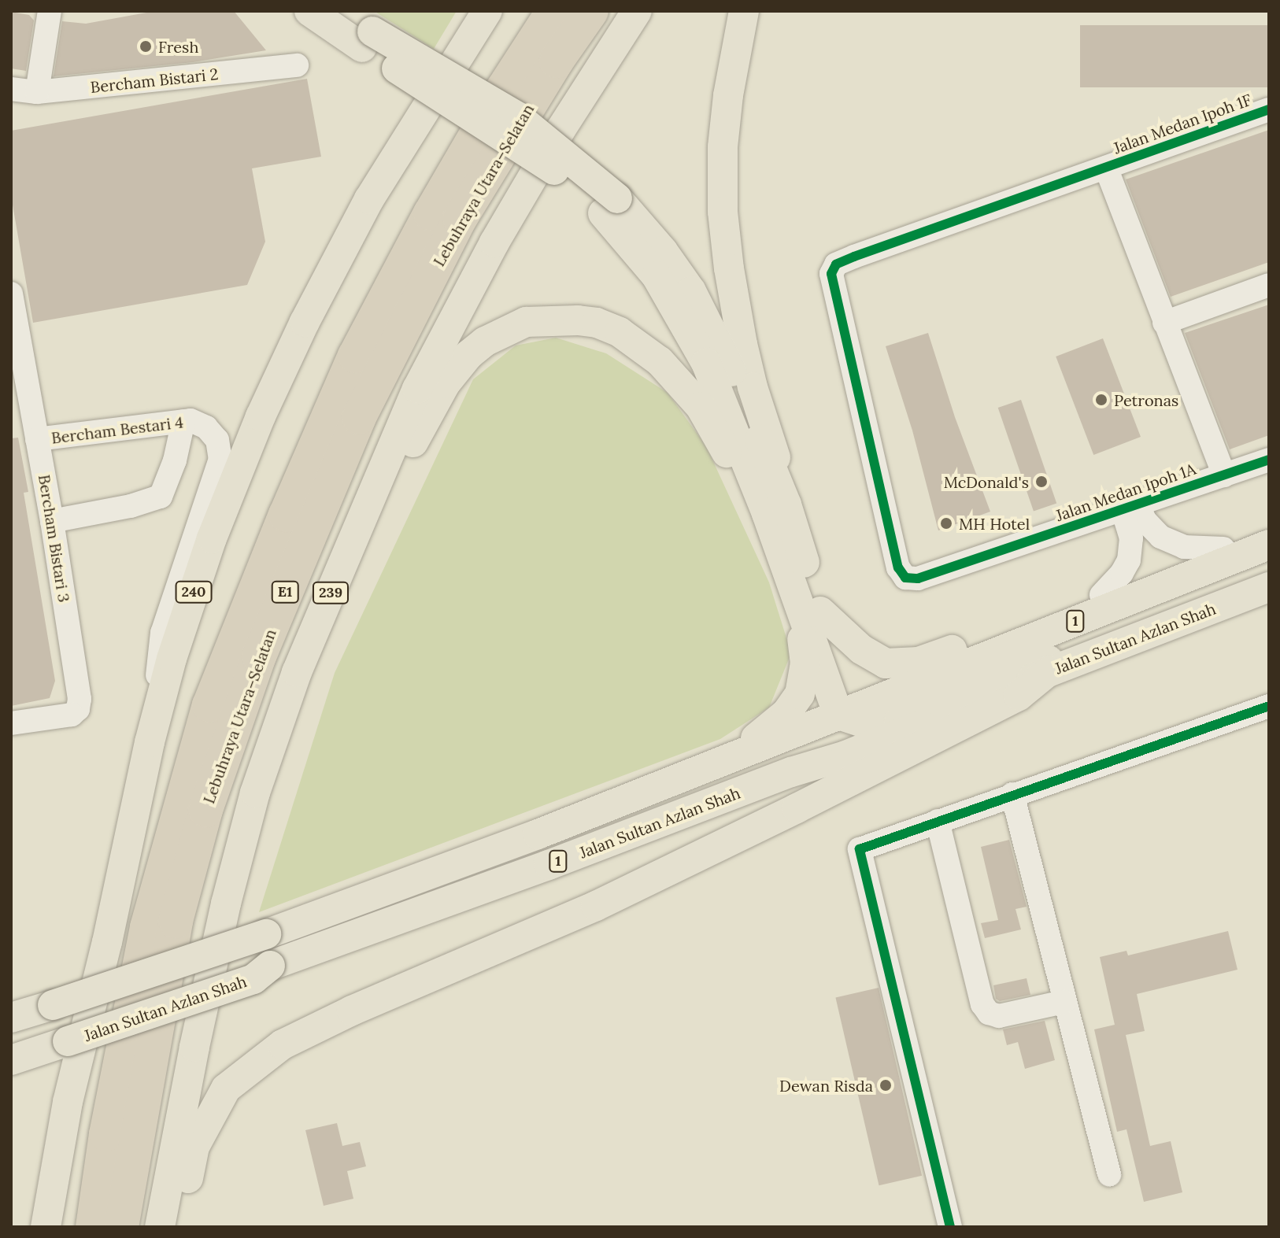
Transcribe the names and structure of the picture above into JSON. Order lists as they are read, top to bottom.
{
  "streets": {
    "highway": ["Lebuhraya Utara–Selatan", "E1"],
    "main road": [
      "240",
      "239",
      "1",
      "Jalan Sultan Azlan Shah"
    ],
    "street": [
      "Bercham Bistari 2",
      "Jalan Medan Ipoh 1F",
      "Bercham Bestari 4",
      "Jalan Medan Ipoh 1A",
      "Bercham Bistari 3"
    ]
  },
  "crossings": [
    ["Jalan Medan Ipoh 1F", "Jalan Medan Ipoh 1A"],
    ["Bercham Bestari 4", "Bercham Bistari 3"],
    ["Bercham Bestari 4", "240"]
  ],
  "places": [
    "Fresh",
    "Petronas",
    "McDonald's",
    "MH Hotel",
    "Dewan Risda"
  ]
}
